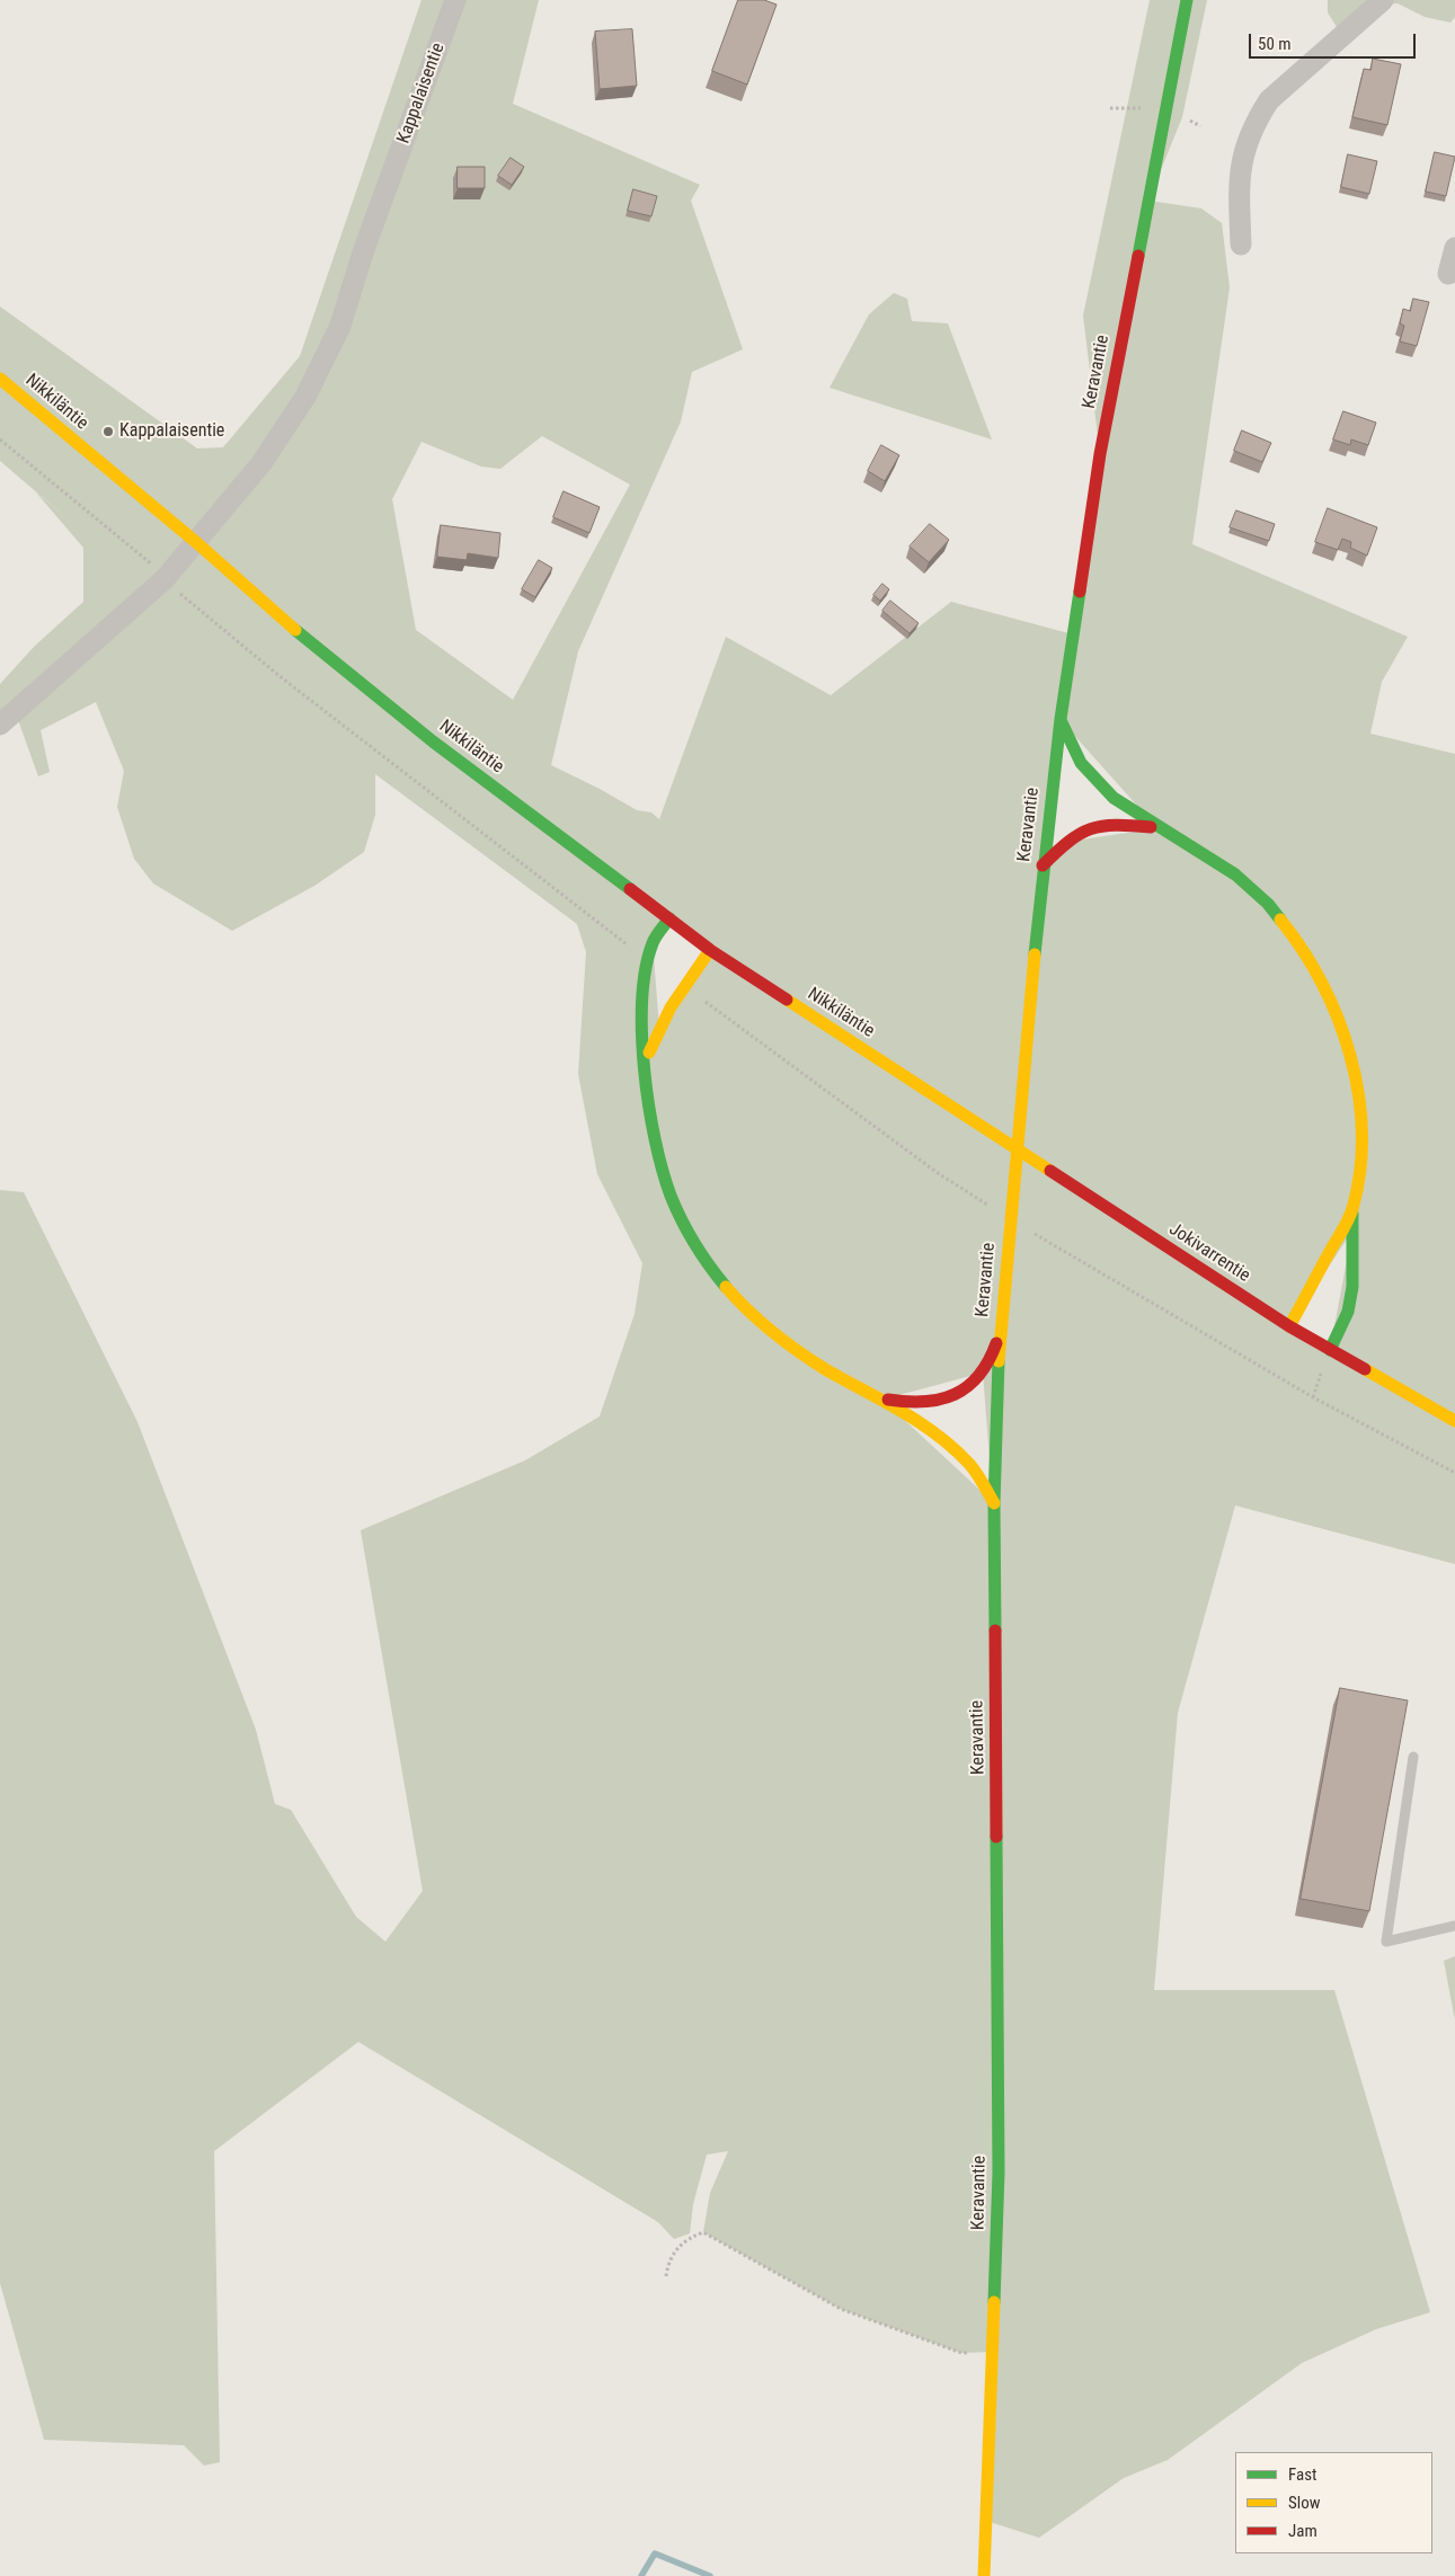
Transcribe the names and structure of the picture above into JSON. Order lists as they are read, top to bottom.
{
  "streets": {
    "main road": ["Keravantie", "Nikkiläntie", "Jokivarrentie"],
    "street": ["Kappalaisentie"]
  },
  "crossings": [
    ["Kappalaisentie", "Nikkiläntie"],
    ["Nikkiläntie", "Jokivarrentie"]
  ],
  "places": ["Kappalaisentie"],
  "legend": ["Fast", "Slow", "Jam"],
  "scale_bar": "50 m"
}
